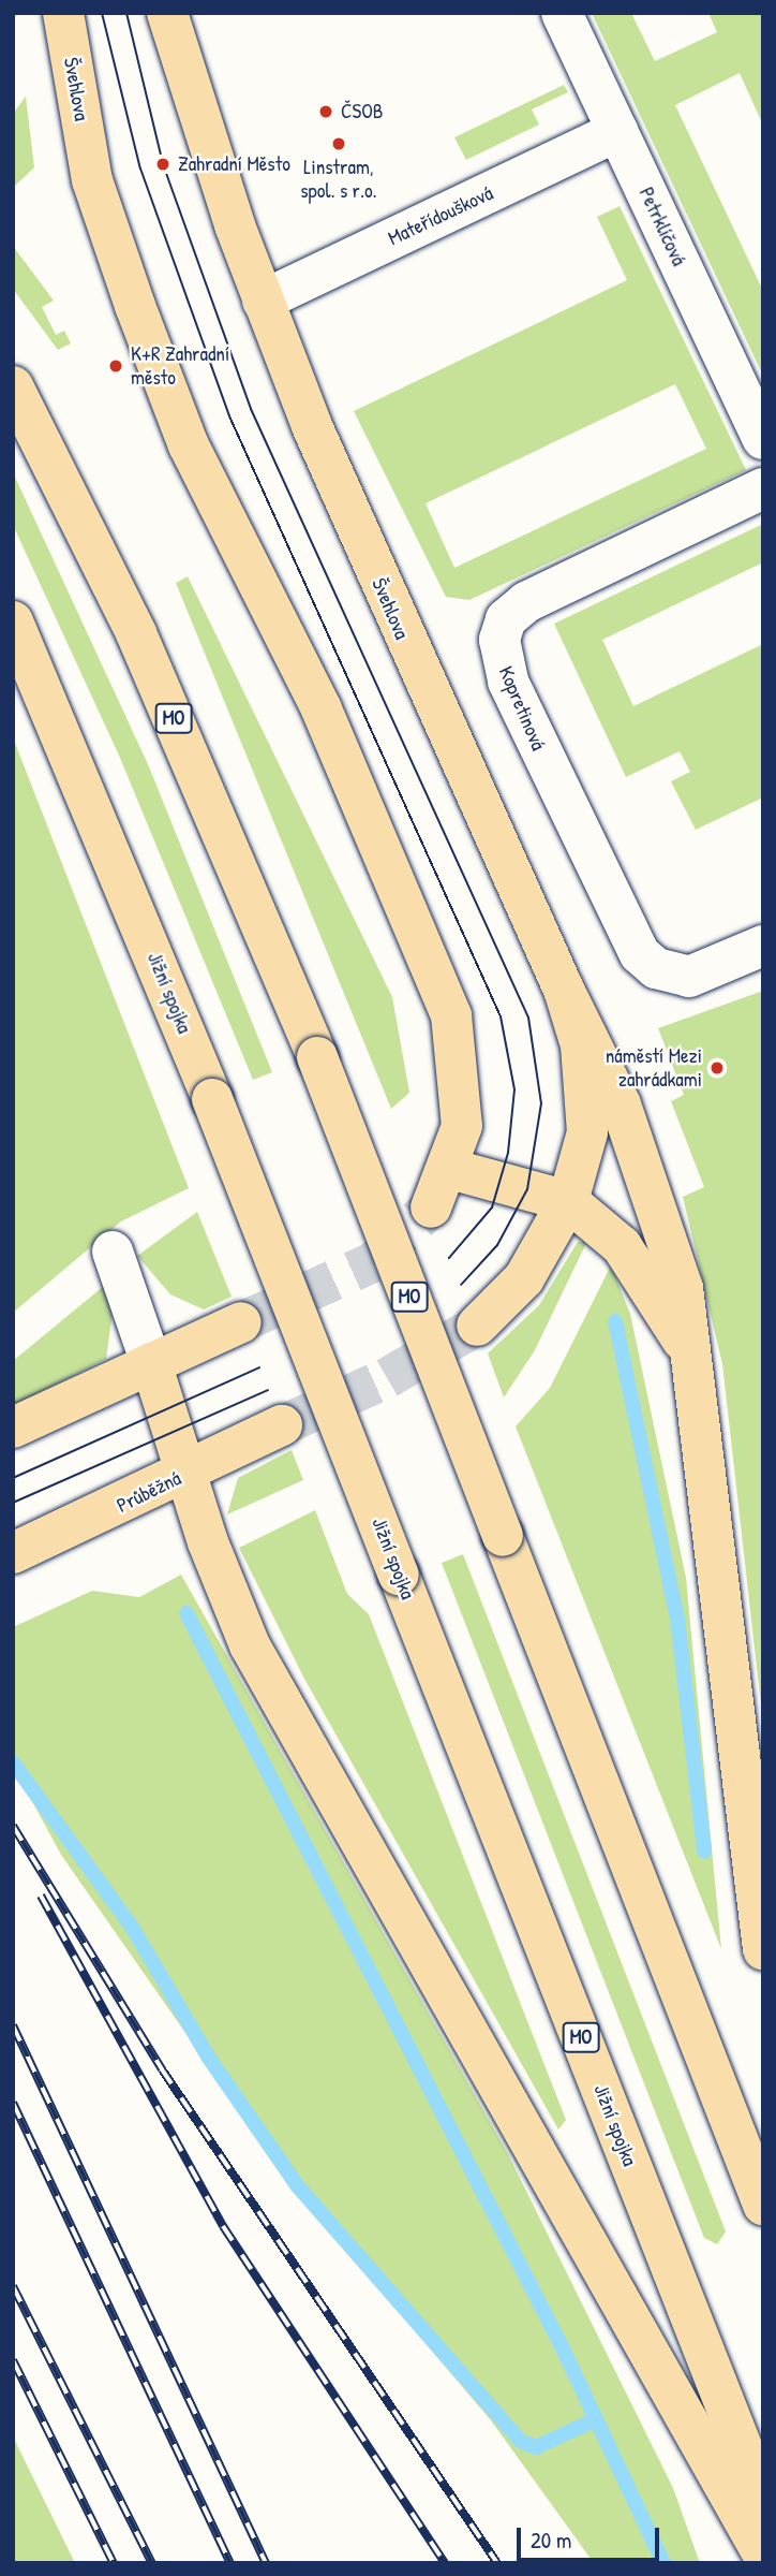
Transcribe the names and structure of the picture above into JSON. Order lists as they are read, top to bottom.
{
  "streets": {
    "main road": [
      "Švehlova",
      "MO",
      "Jižní spojka",
      "Průběžná"
    ],
    "street": ["Mateřídoušková", "Petrklíčová", "Kopretinová"]
  },
  "crossings": [
    ["Švehlova", "Mateřídoušková"],
    ["Mateřídoušková", "Petrklíčová"]
  ],
  "places": [
    "ČSOB",
    "Linstram, spol. s r.o.",
    "Zahradní Město",
    "K+R Zahradní město",
    "náměstí Mezi zahrádkami"
  ],
  "scale_bar": "20 m"
}
